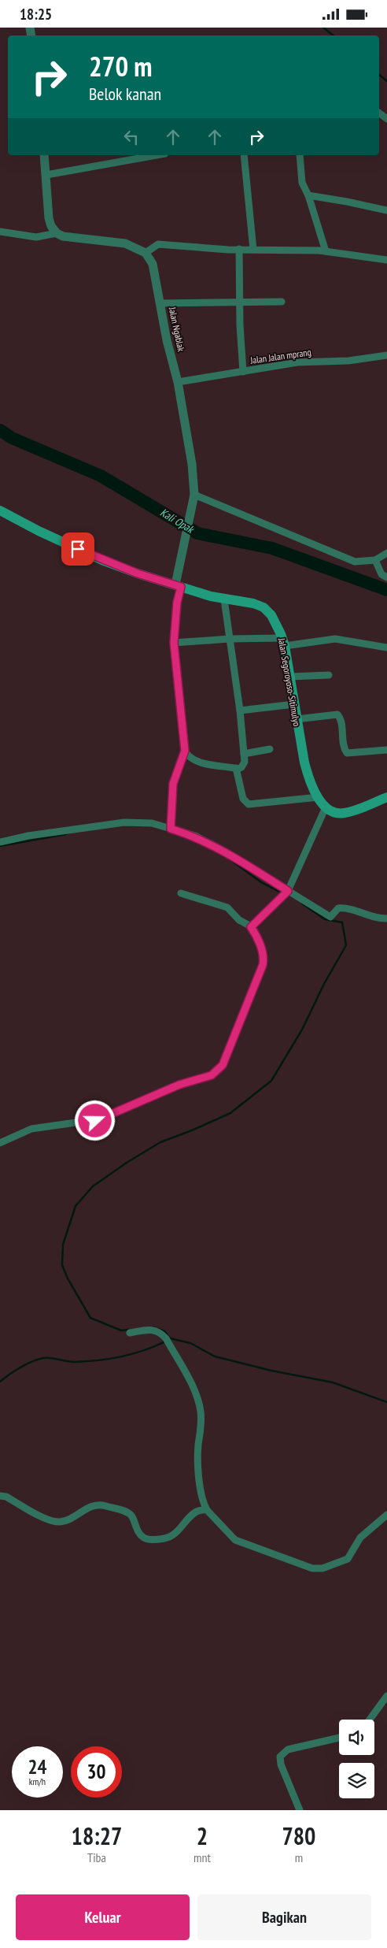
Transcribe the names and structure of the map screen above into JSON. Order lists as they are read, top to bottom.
{
  "streets": {
    "main road": ["Jalan Segoroyoso-Sitimulyo"],
    "street": ["Jalan Ngablak", "Jalan Jalan mprang"]
  },
  "crossings": [
    ["Jalan Ngablak", "Jalan Jalan mprang"],
    ["Jalan Ngablak", "Jalan Segoroyoso-Sitimulyo"]
  ],
  "water": ["Kali Opak"],
  "page": {
    "status": "18:25",
    "turn": ["270 m", "Belok kanan"],
    "speed": "24 km/h",
    "limit": "30",
    "eta": [
      "18:27",
      "Tiba",
      "2",
      "mnt",
      "780",
      "m"
    ],
    "buttons": ["Keluar", "Bagikan"]
  }
}
